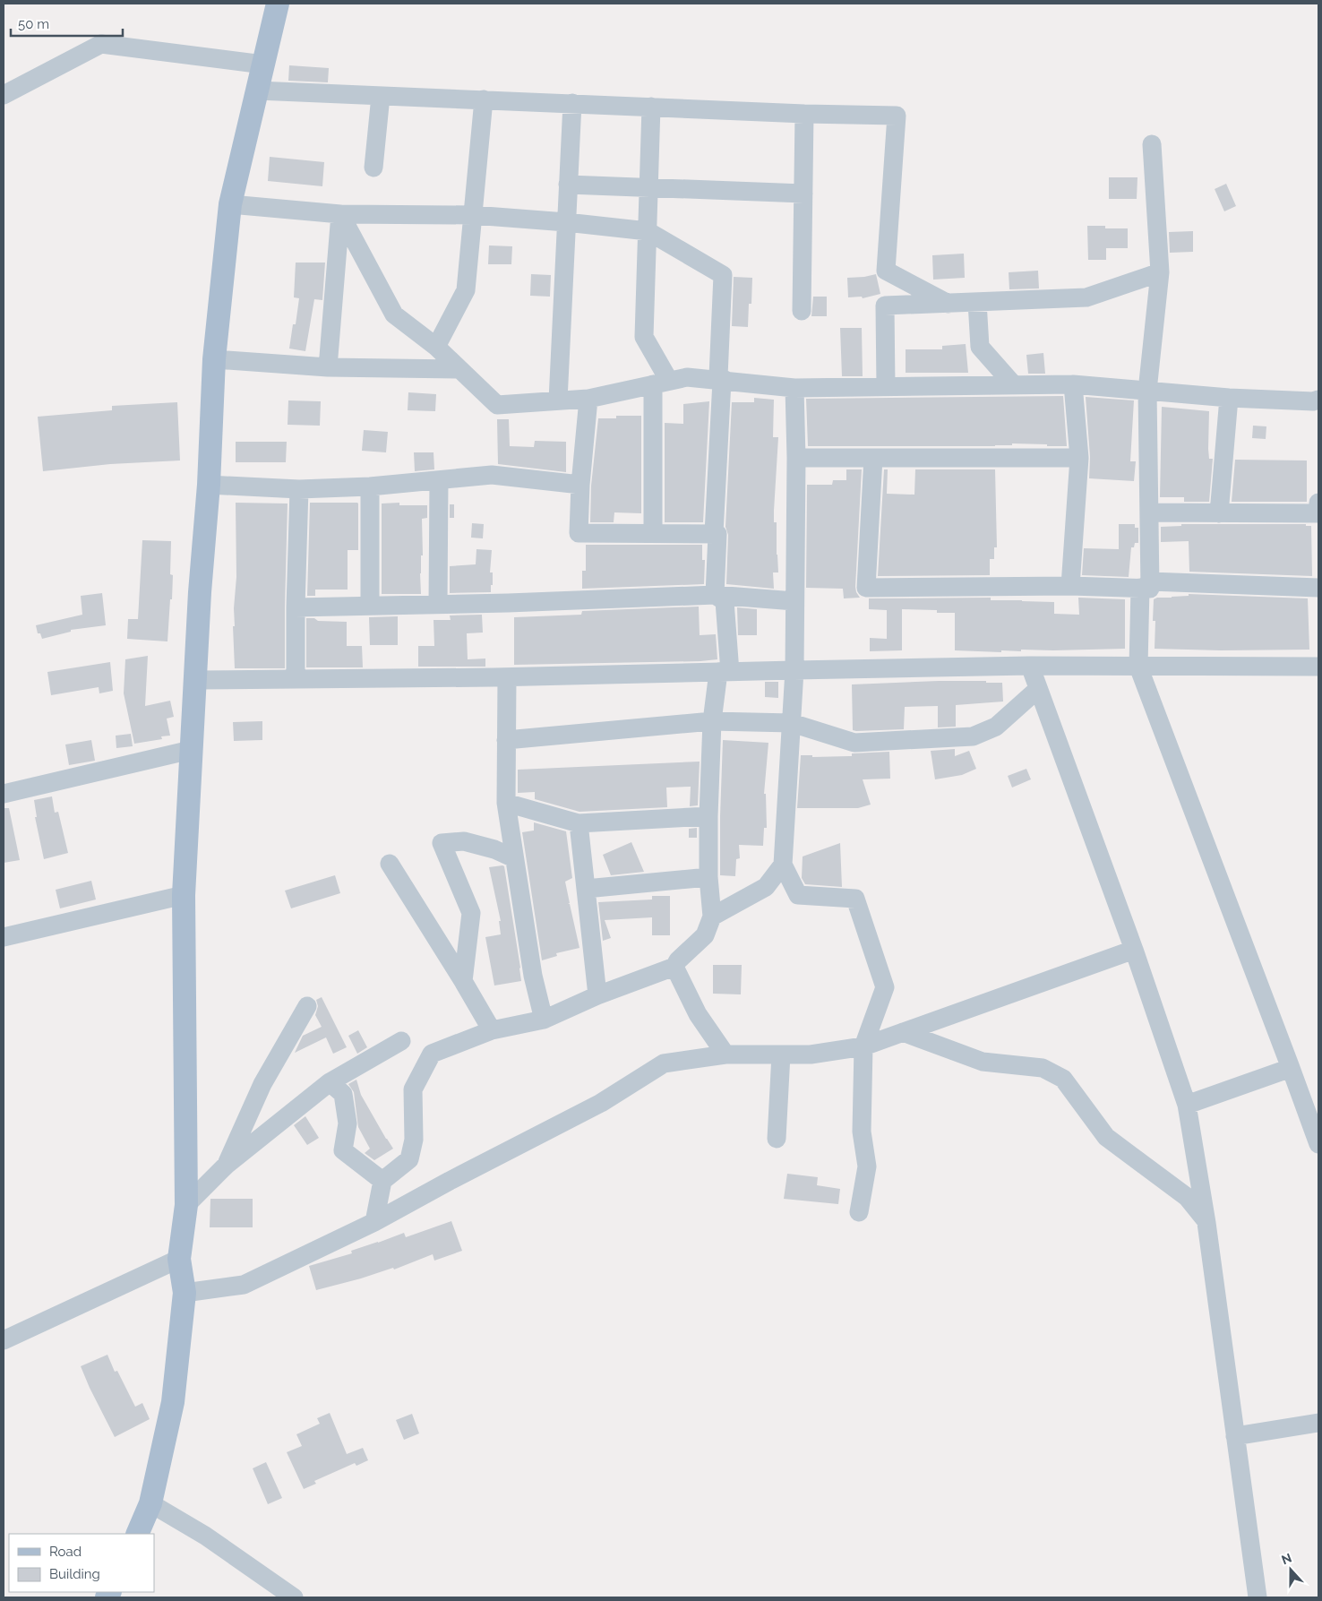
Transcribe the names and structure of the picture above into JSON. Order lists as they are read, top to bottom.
{
  "legend": ["Road", "Building"],
  "scale_bar": "50 m",
  "north": "top"
}
